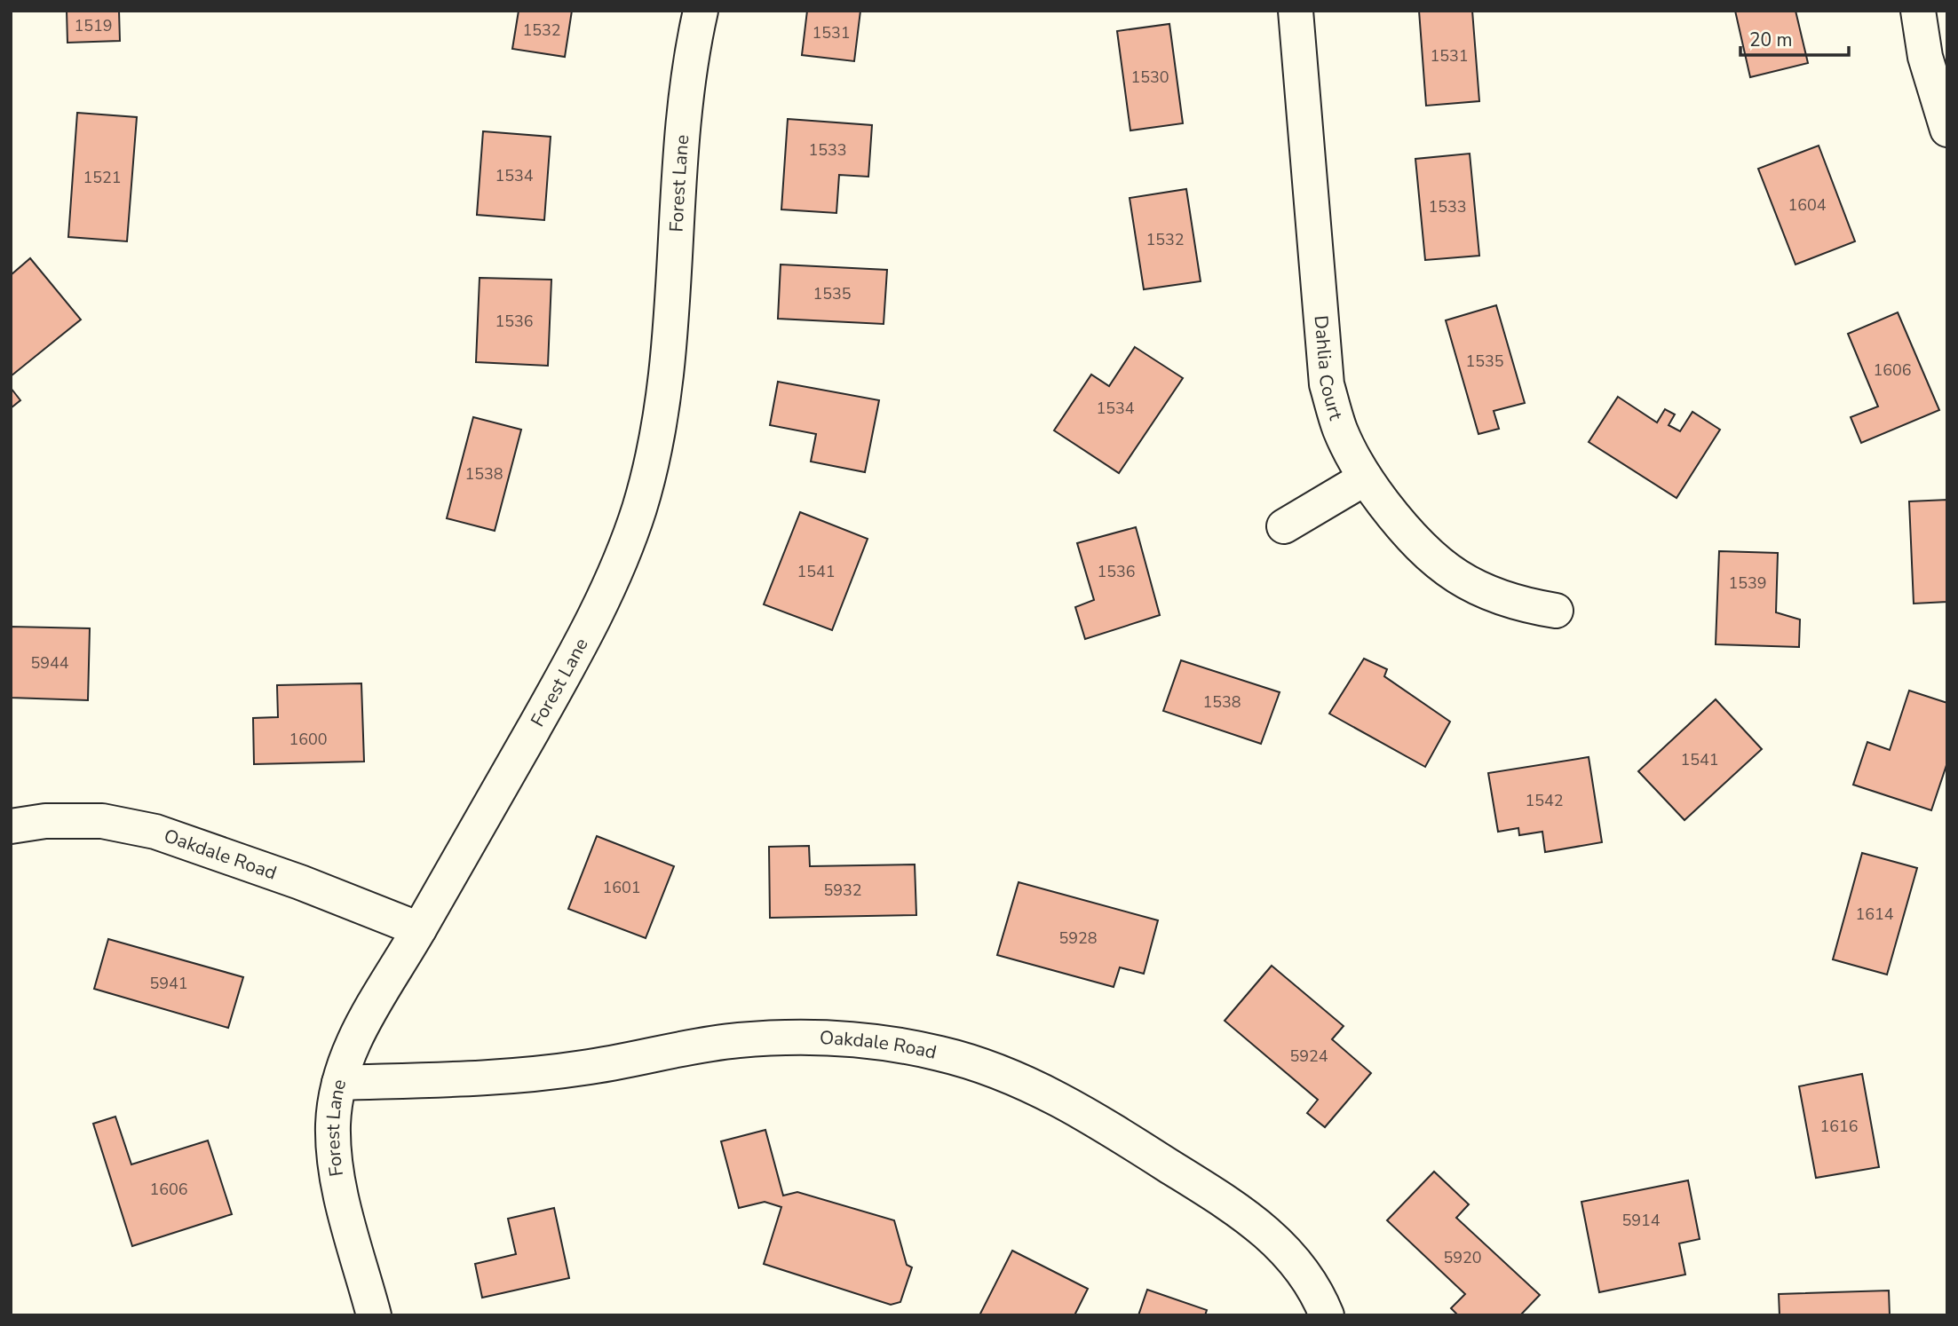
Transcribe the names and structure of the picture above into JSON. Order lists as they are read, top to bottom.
{
  "streets": {
    "street": ["Forest Lane", "Dahlia Court", "Oakdale Road"]
  },
  "crossings": [
    ["Forest Lane", "Oakdale Road"]
  ],
  "house_numbers": [
    "1519",
    "1532",
    "1531",
    "1531",
    "1530",
    "1533",
    "1534",
    "1521",
    "1604",
    "1533",
    "1532",
    "1535",
    "1536",
    "1535",
    "1606",
    "1534",
    "1538",
    "1541",
    "1536",
    "1539",
    "5944",
    "1538",
    "1600",
    "1541",
    "1542",
    "1601",
    "5932",
    "1614",
    "5928",
    "5941",
    "5924",
    "1616",
    "1606",
    "5914",
    "5920"
  ],
  "scale_bar": "20 m"
}
